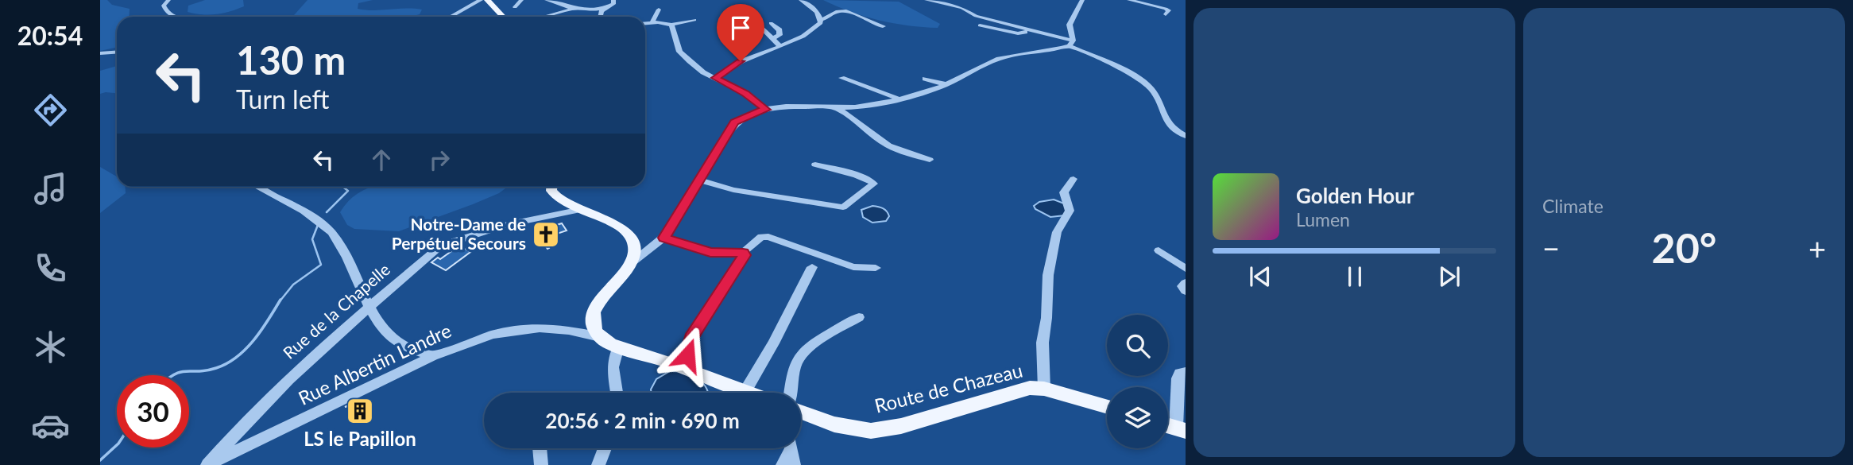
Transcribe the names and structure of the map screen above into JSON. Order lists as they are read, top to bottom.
{
  "streets": {
    "main road": ["Route de Chazeau"],
    "street": ["Rue de la Chapelle", "Rue Albertin Landre"]
  },
  "crossings": [
    ["Rue de la Chapelle", "Rue Albertin Landre"]
  ],
  "places": {
    "church": ["Notre-Dame de Perpétuel Secours"],
    "building": ["LS le Papillon"]
  },
  "page": {
    "tabs": "20:54",
    "tile": "Climate",
    "turn": ["130 m", "Turn left"],
    "song": ["Golden Hour", "Lumen"],
    "heat": ["−", "20°", "+"],
    "limit": "30",
    "trip": "20:56 · 2 min · 690 m"
  }
}
